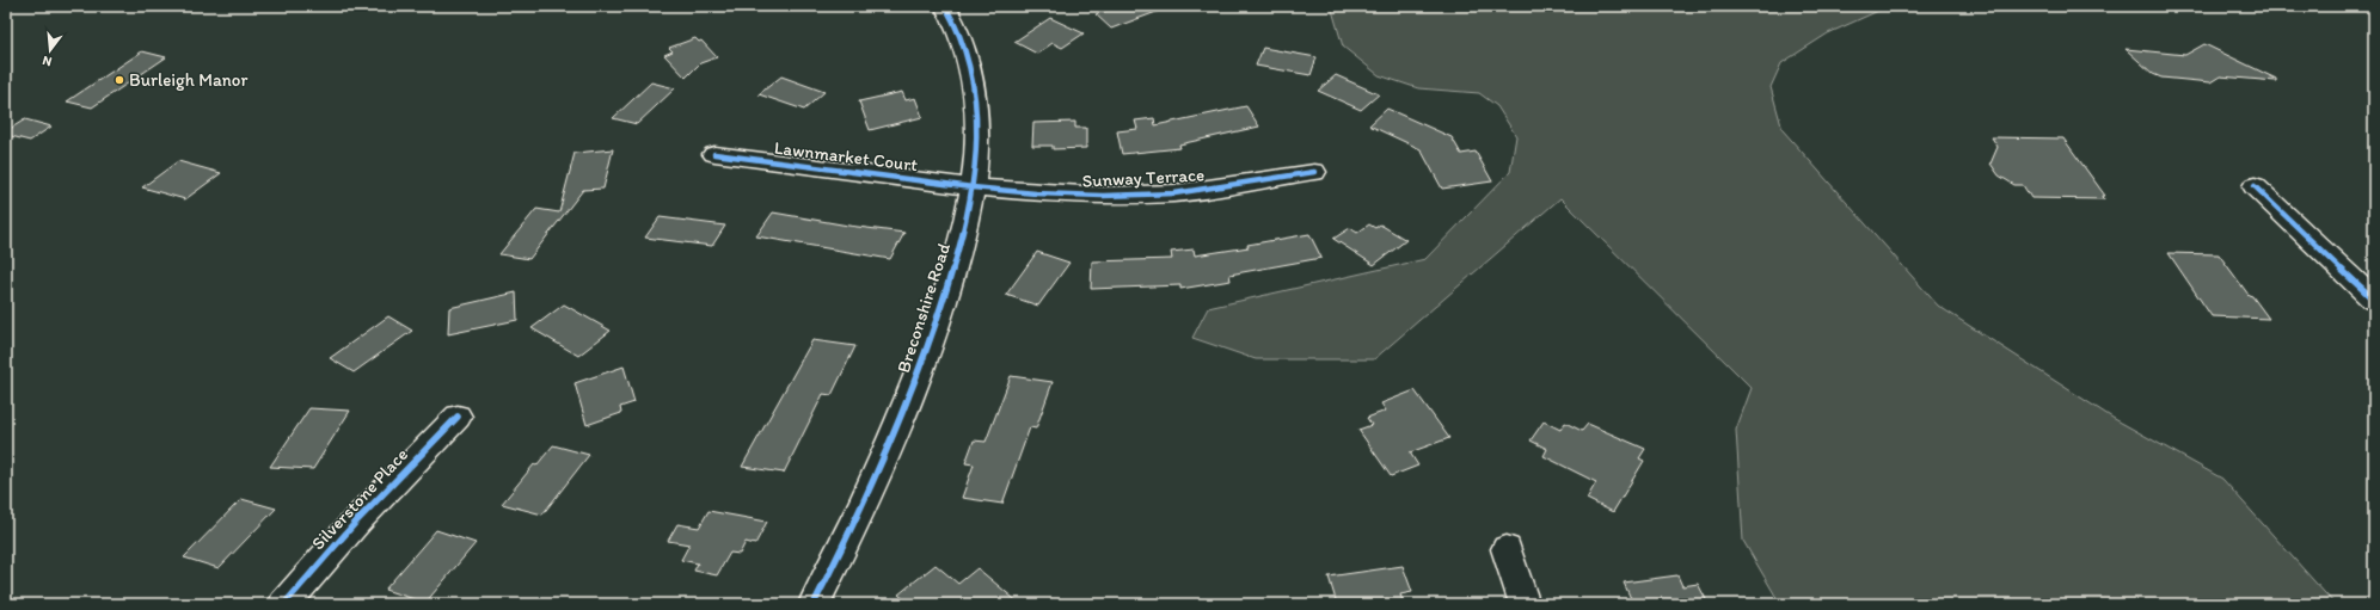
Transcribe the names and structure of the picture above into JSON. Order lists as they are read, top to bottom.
{
  "streets": {
    "street": [
      "Lawnmarket Court",
      "Sunway Terrace",
      "Breconshire Road",
      "Silverstone Place"
    ]
  },
  "crossings": [
    ["Lawnmarket Court", "Sunway Terrace"],
    ["Lawnmarket Court", "Breconshire Road"],
    ["Sunway Terrace", "Breconshire Road"]
  ],
  "places": ["Burleigh Manor"],
  "north": "bottom"
}
